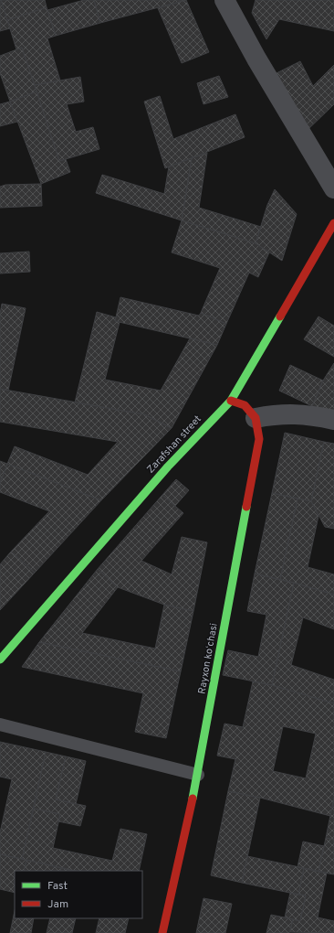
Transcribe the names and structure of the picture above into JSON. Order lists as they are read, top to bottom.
{
  "streets": {
    "street": ["Zarafshan street", "Rayxon koʻchasi"]
  },
  "legend": ["Fast", "Jam"]
}
